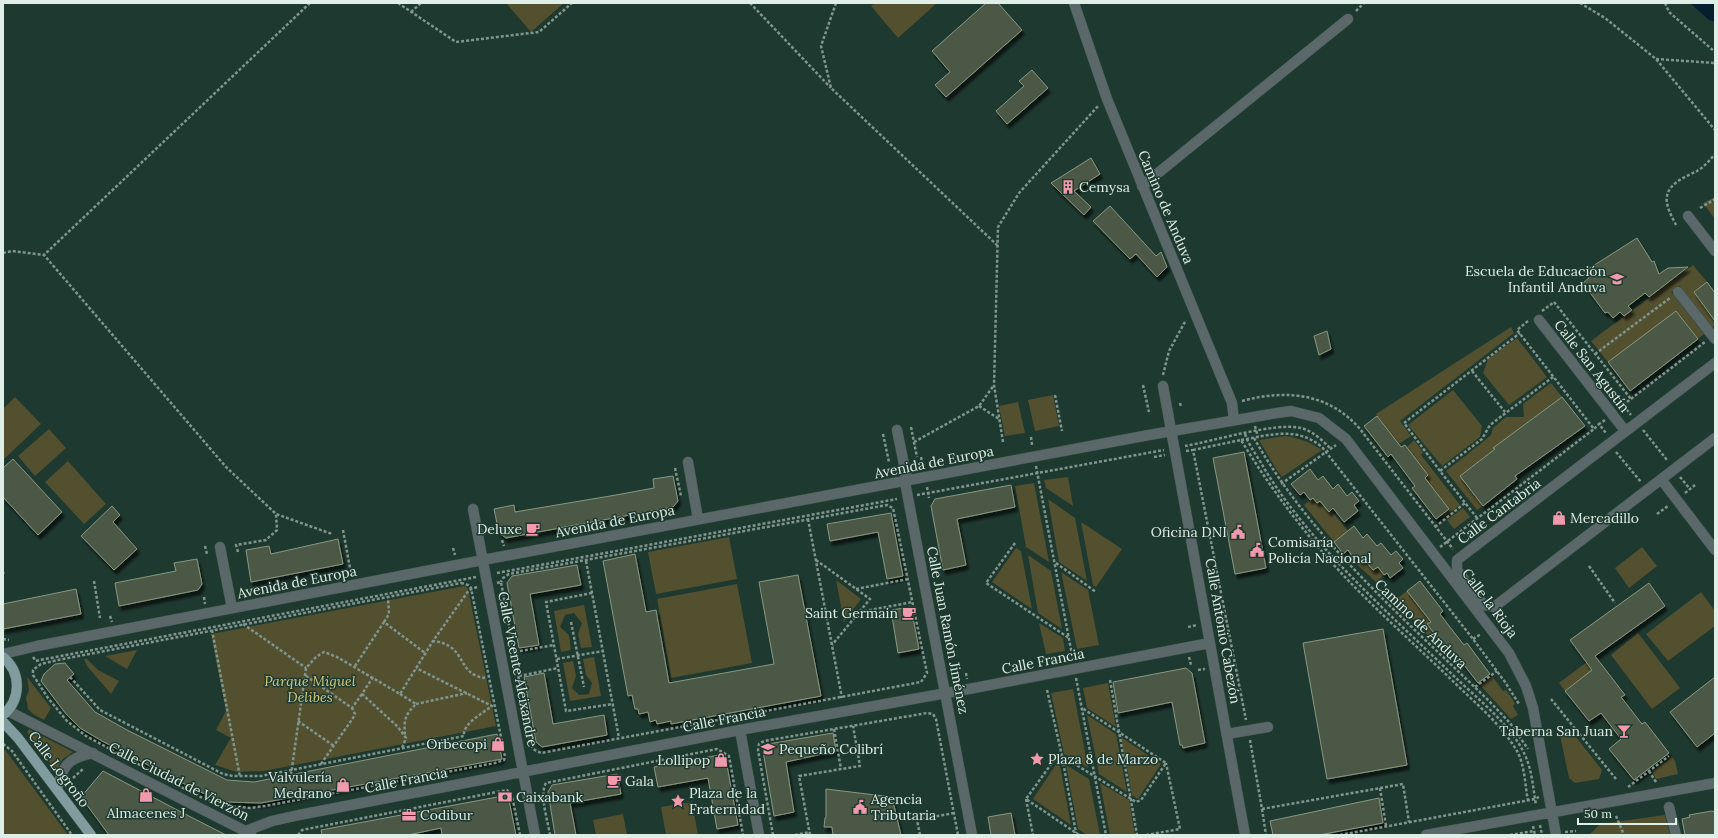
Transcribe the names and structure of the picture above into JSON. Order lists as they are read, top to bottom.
{
  "streets": {
    "main road": ["Calle Logroño"],
    "street": [
      "Camino de Anduva",
      "Calle San Agustín",
      "Avenida de Europa",
      "Calle Cantabria",
      "Calle la Rioja",
      "Calle Juan Ramón Jiménez",
      "Calle Antonio Cabezón",
      "Calle Francia",
      "Calle Vicente Aleixandre",
      "Calle Ciudad de Vierzón"
    ]
  },
  "crossings": [
    ["Camino de Anduva", "Avenida de Europa"],
    ["Camino de Anduva", "Calle la Rioja"],
    ["Calle San Agustín", "Calle Cantabria"],
    ["Avenida de Europa", "Calle la Rioja"],
    ["Avenida de Europa", "Calle Juan Ramón Jiménez"],
    ["Avenida de Europa", "Calle Antonio Cabezón"],
    ["Avenida de Europa", "Calle Vicente Aleixandre"],
    ["Calle Cantabria", "Calle la Rioja"],
    ["Calle Juan Ramón Jiménez", "Calle Francia"],
    ["Calle Antonio Cabezón", "Calle Francia"],
    ["Calle Francia", "Calle Vicente Aleixandre"],
    ["Calle Francia", "Calle Ciudad de Vierzón"],
    ["Calle Logroño", "Calle Ciudad de Vierzón"]
  ],
  "parks": ["Parque Miguel Delibes"],
  "places": {
    "building": ["Cemysa"],
    "school or university": ["Escuela de Educación Infantil Anduva", "Pequeño Colibrí"],
    "shop": [
      "Mercadillo",
      "Orbecopi",
      "Lollipop",
      "Valvulería Medrano",
      "Almacenes J"
    ],
    "cafe": ["Deluxe", "Saint Germain", "Gala"],
    "public building": ["Oficina DNI", "Comisaría Policía Nacional", "Agencia Tributaria"],
    "bar": ["Taberna San Juan"],
    "place": ["Plaza 8 de Marzo", "Plaza de la Fraternidad"],
    "bank": ["Caixabank"],
    "office": ["Codibur"]
  },
  "scale_bar": "50 m"
}
